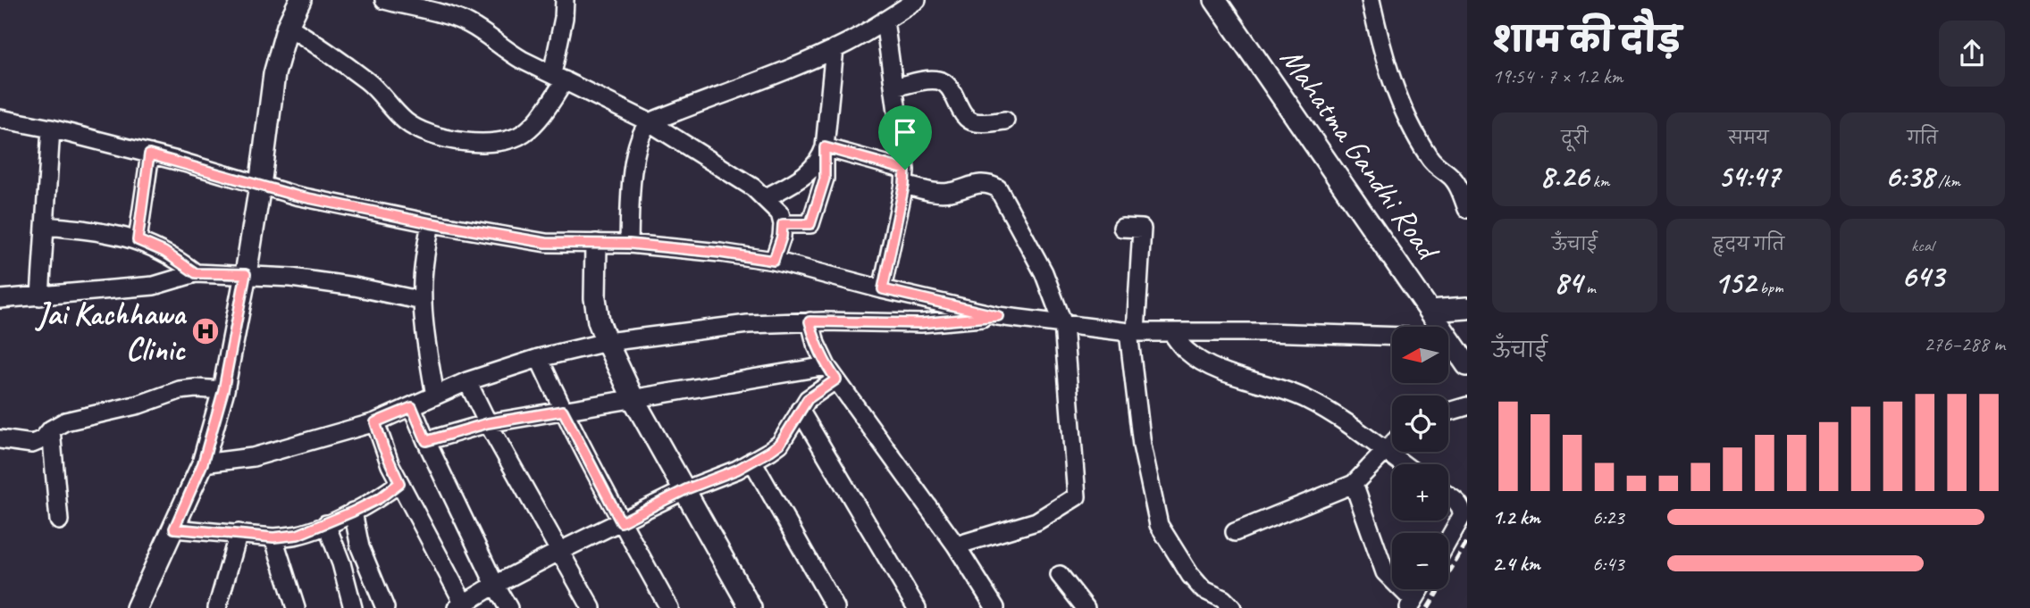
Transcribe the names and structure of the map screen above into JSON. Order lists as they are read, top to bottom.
{
  "streets": {
    "street": ["Mahatma Gandhi Road"]
  },
  "places": {
    "hospital": ["Jai Kachhawa Clinic"]
  },
  "north": "left",
  "page": {
    "heading": ["शाम की दौड़", "19:54 · 7 × 1.2 km"],
    "stats": [
      ["दूरी", "8.26 km"],
      ["समय", "54:47"],
      ["गति", "6:38 /km"],
      ["ऊँचाई", "84 m"],
      ["हृदय गति", "152 bpm"],
      ["kcal", "643"]
    ],
    "chart": ["ऊँचाई", "276–288 m"],
    "map_buttons": ["+", "−"],
    "list": [
      {
        "name": "1.2 km",
        "note": "6:23"
      },
      {
        "name": "2.4 km",
        "note": "6:43"
      }
    ]
  }
}
